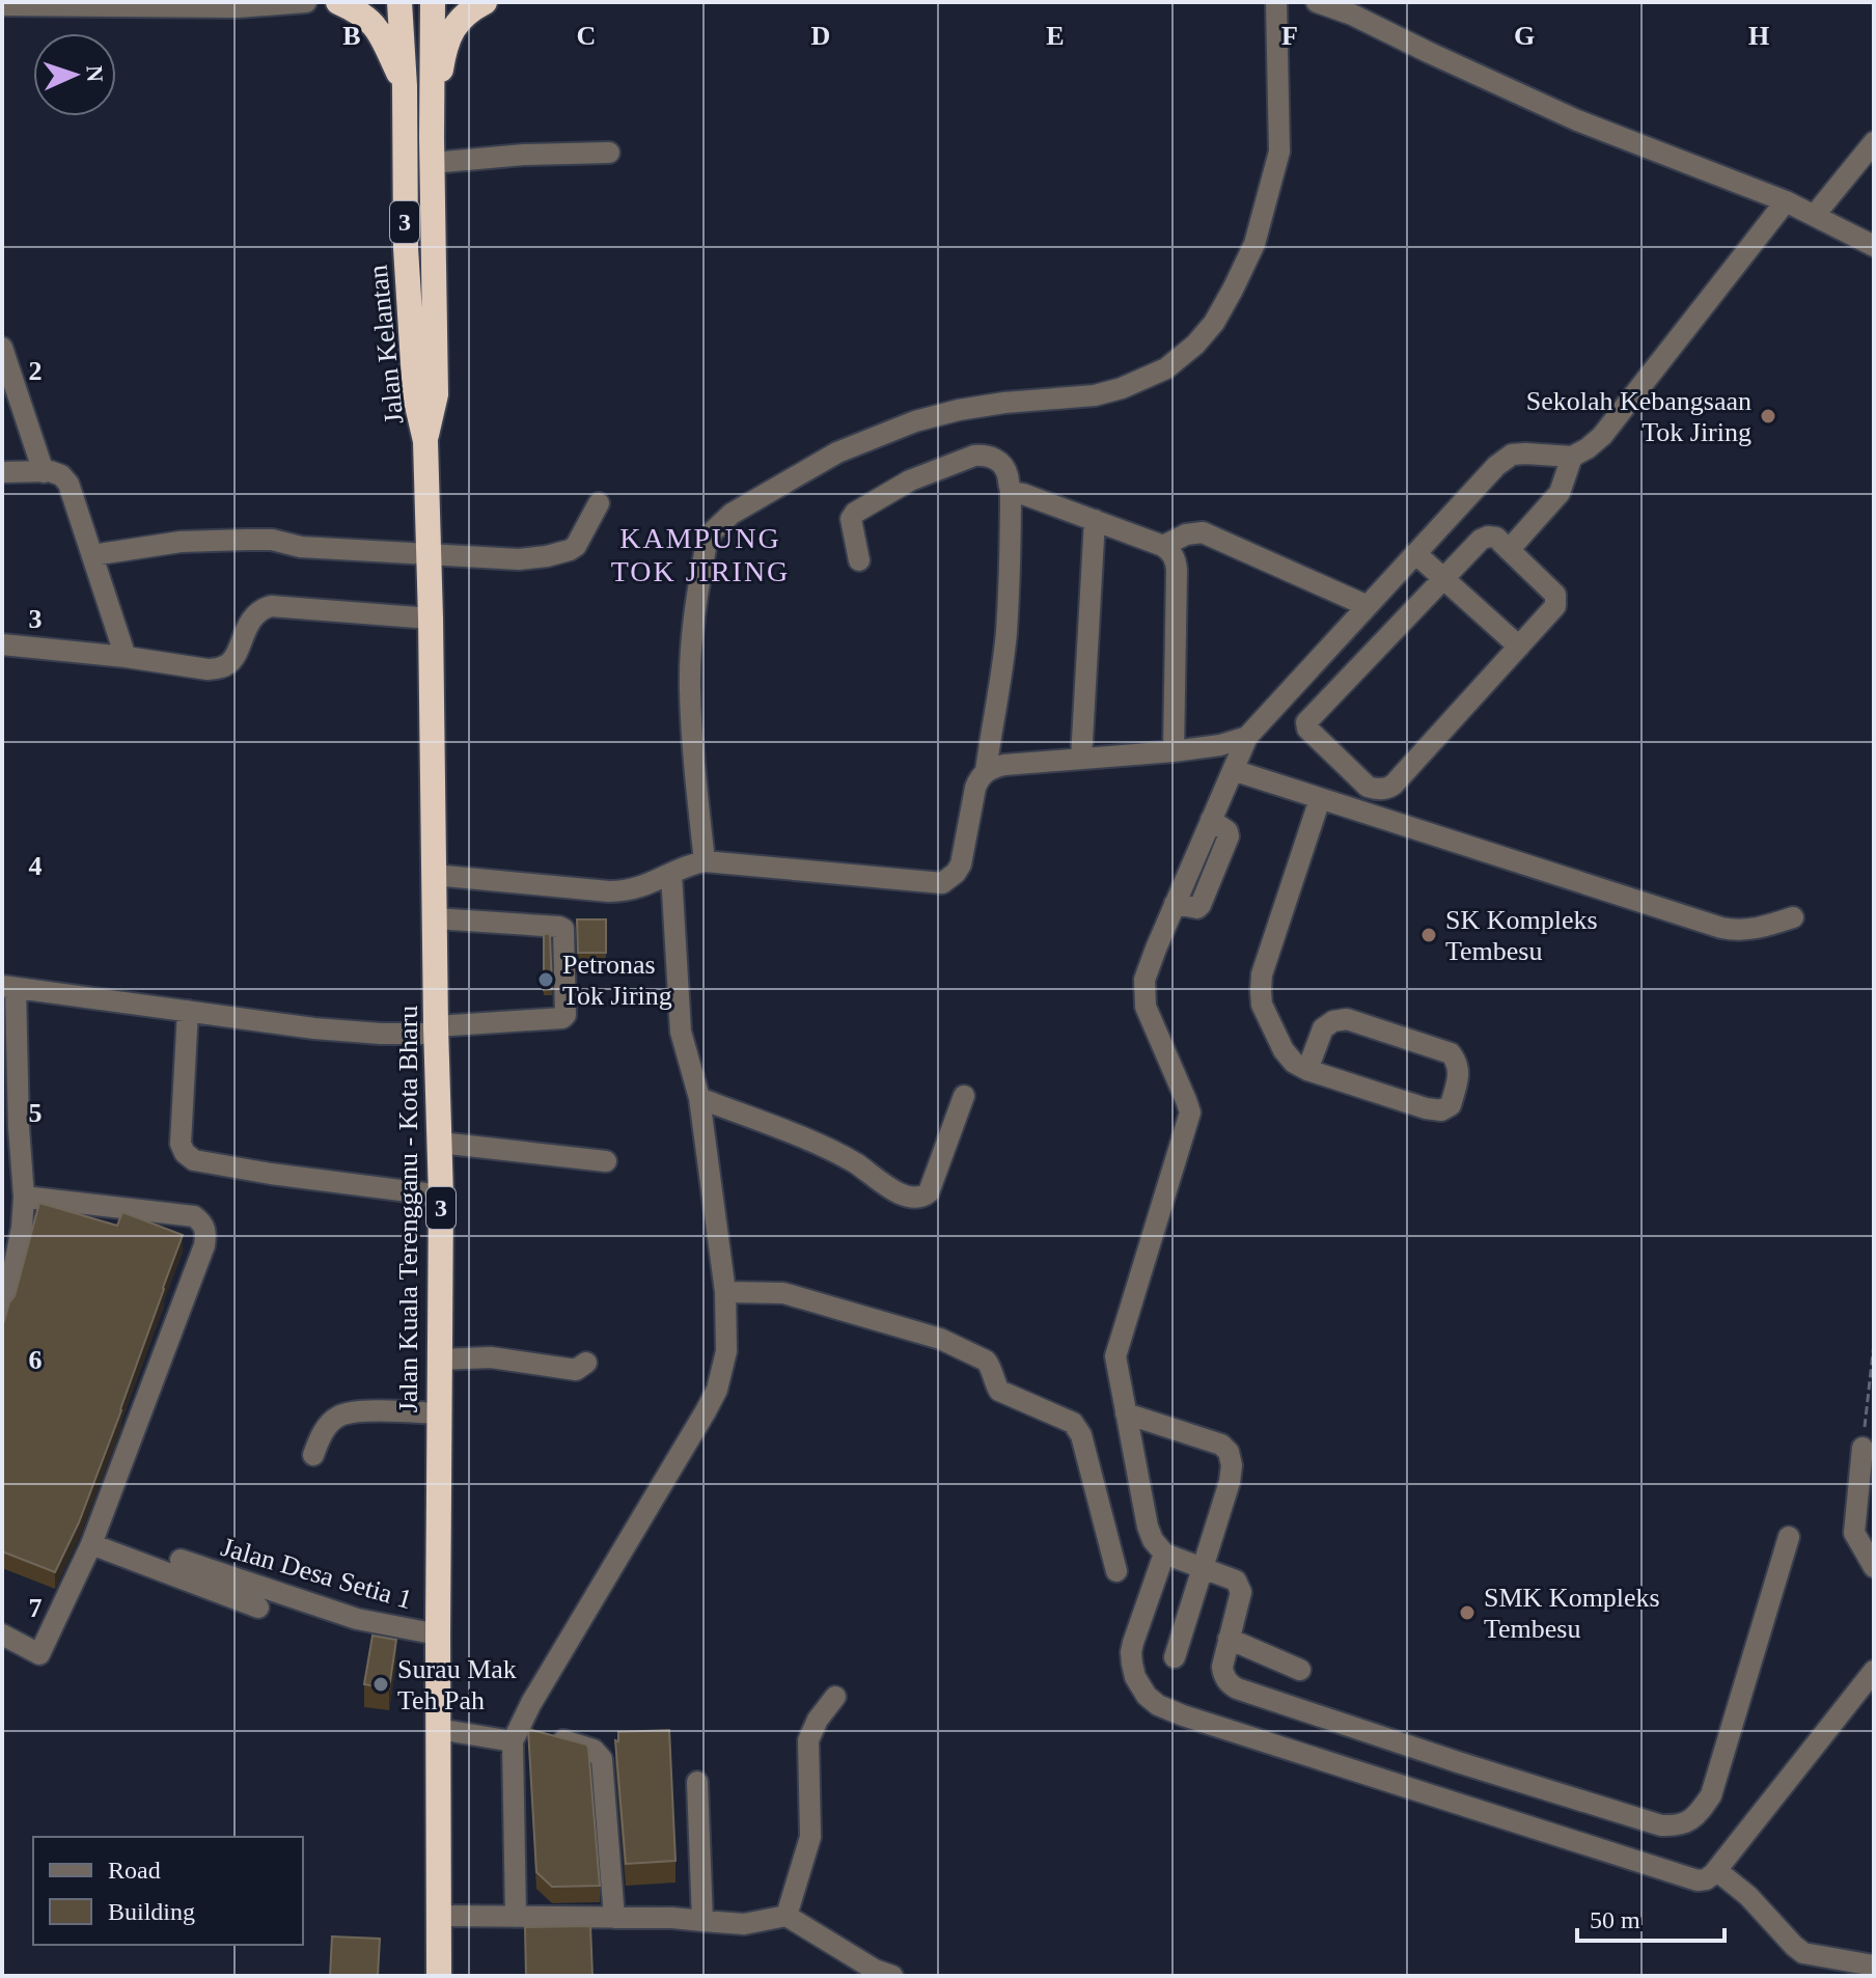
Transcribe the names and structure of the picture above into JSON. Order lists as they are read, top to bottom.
{
  "streets": {
    "highway": ["3", "Jalan Kelantan", "Jalan Kuala Terengganu - Kota Bharu"],
    "street": ["Jalan Desa Setia 1"]
  },
  "crossings": [
    ["Jalan Kelantan", "Jalan Kuala Terengganu - Kota Bharu"],
    ["Jalan Kuala Terengganu - Kota Bharu", "Jalan Desa Setia 1"]
  ],
  "districts": ["KAMPUNG TOK JIRING"],
  "places": [
    "Sekolah Kebangsaan Tok Jiring",
    "SK Kompleks Tembesu",
    "Petronas Tok Jiring",
    "SMK Kompleks Tembesu",
    "Surau Mak Teh Pah"
  ],
  "legend": ["Road", "Building"],
  "scale_bar": "50 m",
  "north": "right",
  "grid": {
    "columns": [
      "B",
      "C",
      "D",
      "E",
      "F",
      "G",
      "H"
    ],
    "rows": [
      "2",
      "3",
      "4",
      "5",
      "6",
      "7"
    ]
  }
}
